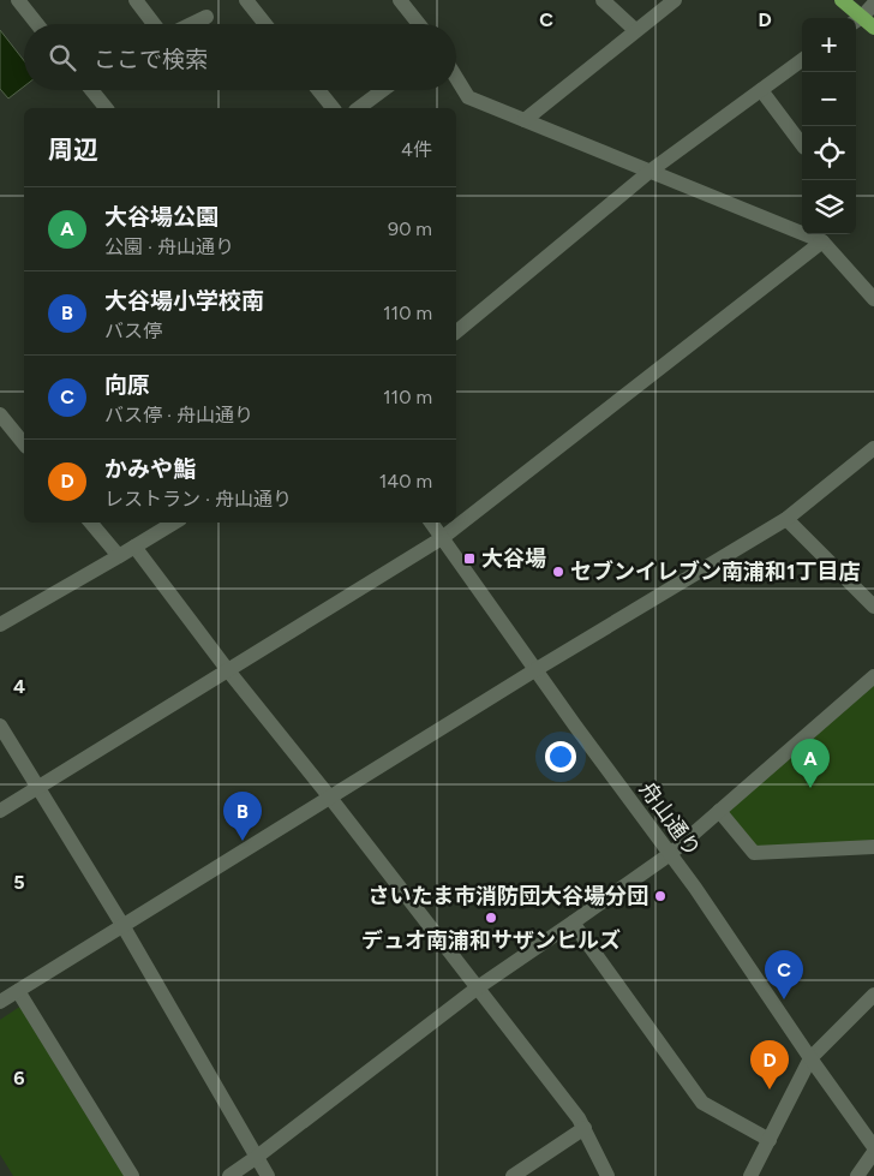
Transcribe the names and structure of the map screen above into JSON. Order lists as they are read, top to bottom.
{
  "streets": {
    "street": ["舟山通り"]
  },
  "places": {
    "transit": ["大谷場"],
    "other": ["セブンイレブン南浦和1丁目店", "さいたま市消防団大谷場分団", "デュオ南浦和サザンヒルズ"]
  },
  "page": {
    "map_buttons": ["+", "−"],
    "search": "ここで検索",
    "heading": ["周辺", "4件"],
    "list": [
      {
        "mark": "A",
        "name": "大谷場公園",
        "note": "公園 · 舟山通り",
        "value": "90 m"
      },
      {
        "mark": "B",
        "name": "大谷場小学校南",
        "note": "バス停",
        "value": "110 m"
      },
      {
        "mark": "C",
        "name": "向原",
        "note": "バス停 · 舟山通り",
        "value": "110 m"
      },
      {
        "mark": "D",
        "name": "かみや鮨",
        "note": "レストラン · 舟山通り",
        "value": "140 m"
      }
    ],
    "pins": [
      "A",
      "B",
      "C",
      "D"
    ]
  },
  "grid": {
    "columns": ["C", "D"],
    "rows": ["4", "5", "6"]
  }
}
